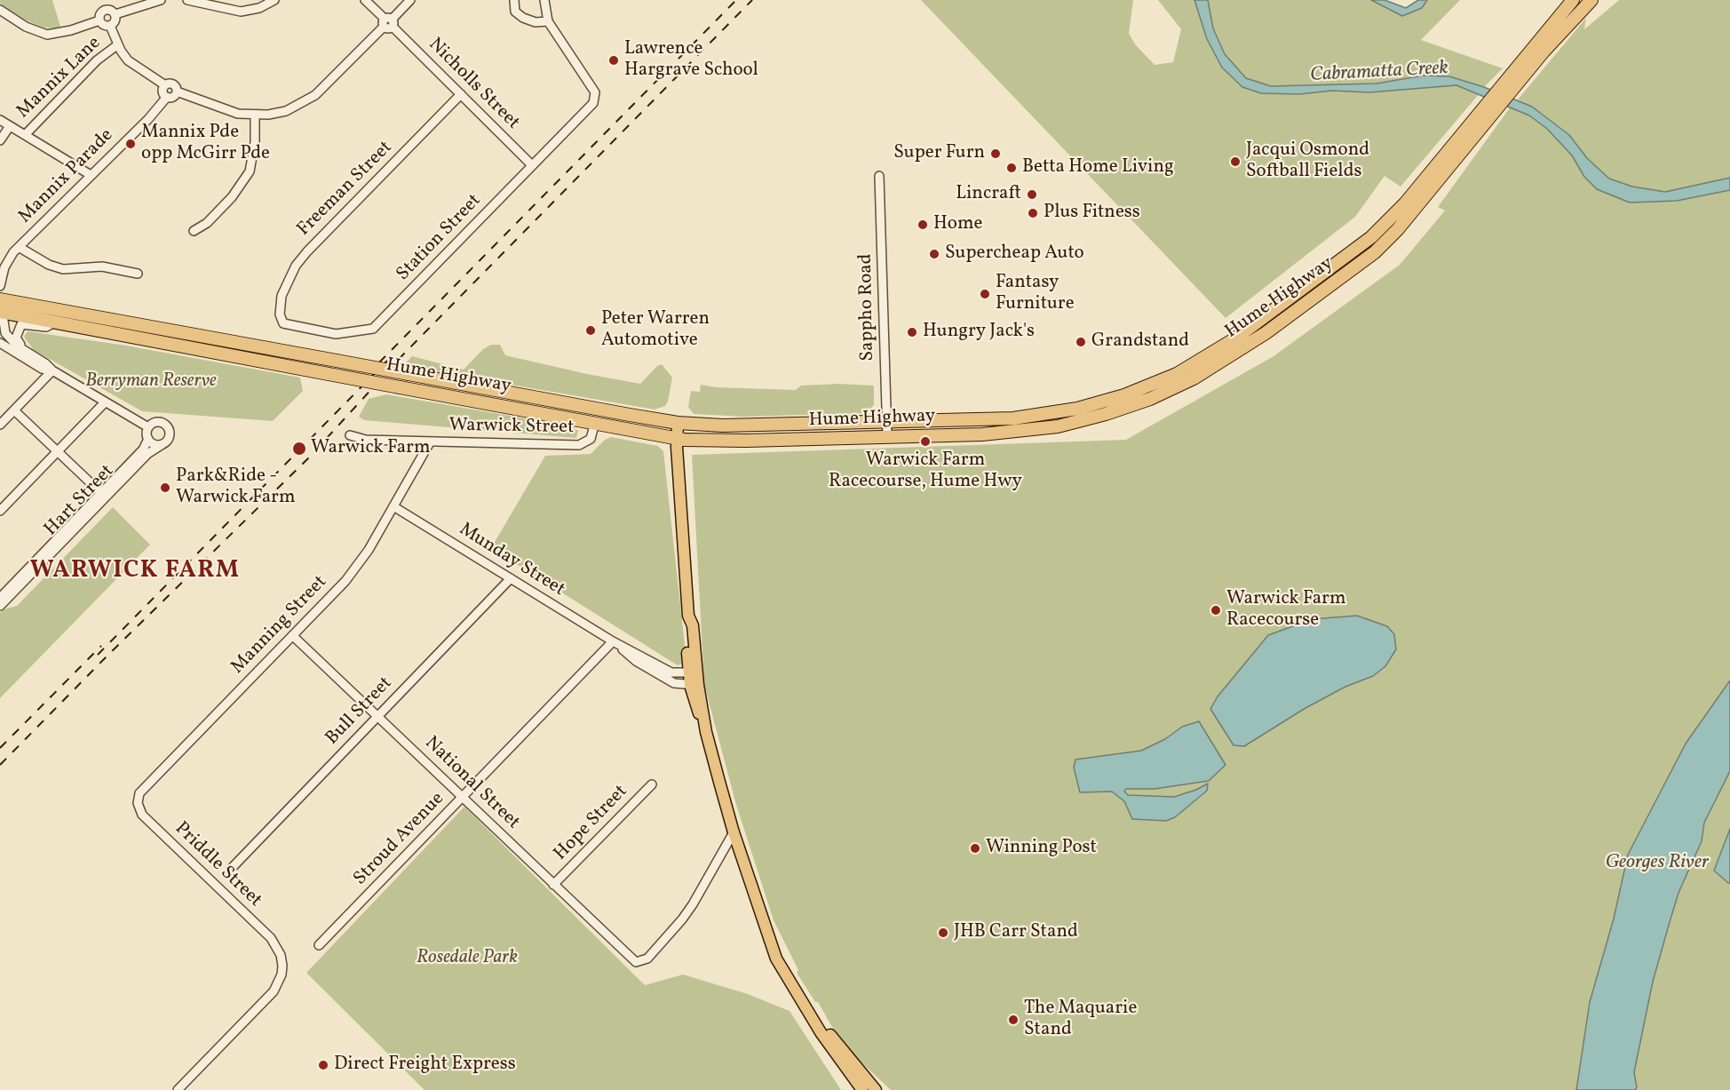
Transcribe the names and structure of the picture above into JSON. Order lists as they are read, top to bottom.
{
  "streets": {
    "highway": ["Hume Highway"],
    "street": [
      "Mannix Lane",
      "Nicholls Street",
      "Mannix Parade",
      "Freeman Street",
      "Station Street",
      "Sappho Road",
      "Warwick Street",
      "Hart Street",
      "Munday Street",
      "Manning Street",
      "Bull Street",
      "National Street",
      "Hope Street",
      "Stroud Avenue",
      "Priddle Street"
    ]
  },
  "crossings": [
    ["Nicholls Street", "Freeman Street"],
    ["Nicholls Street", "Station Street"],
    ["Freeman Street", "Station Street"],
    ["Hume Highway", "Sappho Road"],
    ["Hume Highway", "Warwick Street"],
    ["Warwick Street", "Manning Street"],
    ["Munday Street", "Manning Street"],
    ["Munday Street", "Bull Street"],
    ["Munday Street", "Stroud Avenue"],
    ["Manning Street", "National Street"],
    ["Manning Street", "Priddle Street"],
    ["Bull Street", "National Street"],
    ["National Street", "Hope Street"],
    ["National Street", "Stroud Avenue"]
  ],
  "districts": ["WARWICK FARM"],
  "water": ["Cabramatta Creek", "Georges River"],
  "parks": ["Berryman Reserve", "Rosedale Park"],
  "places": [
    "Lawrence Hargrave School",
    "Mannix Pde opp McGirr Pde",
    "Super Furn",
    "Jacqui Osmond Softball Fields",
    "Betta Home Living",
    "Lincraft",
    "Plus Fitness",
    "Home",
    "Supercheap Auto",
    "Fantasy Furniture",
    "Peter Warren Automotive",
    "Hungry Jack's",
    "Grandstand",
    "Warwick Farm Racecourse, Hume Hwy",
    "Warwick Farm",
    "Park&Ride - Warwick Farm",
    "Warwick Farm Racecourse",
    "Winning Post",
    "JHB Carr Stand",
    "The Maquarie Stand",
    "Direct Freight Express"
  ]
}
